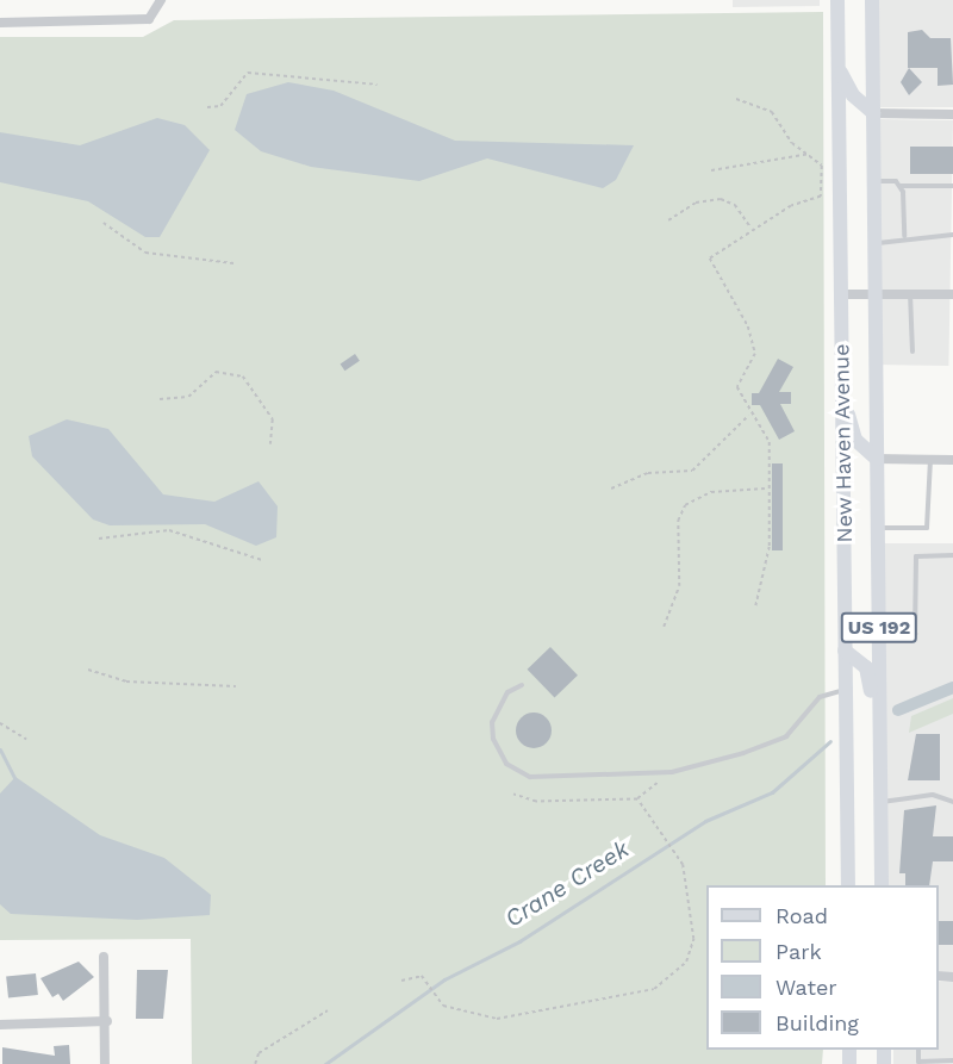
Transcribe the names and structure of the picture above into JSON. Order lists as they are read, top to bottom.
{
  "streets": {
    "main road": ["New Haven Avenue", "US 192"]
  },
  "water": ["Crane Creek"],
  "legend": [
    "Road",
    "Park",
    "Water",
    "Building"
  ]
}
